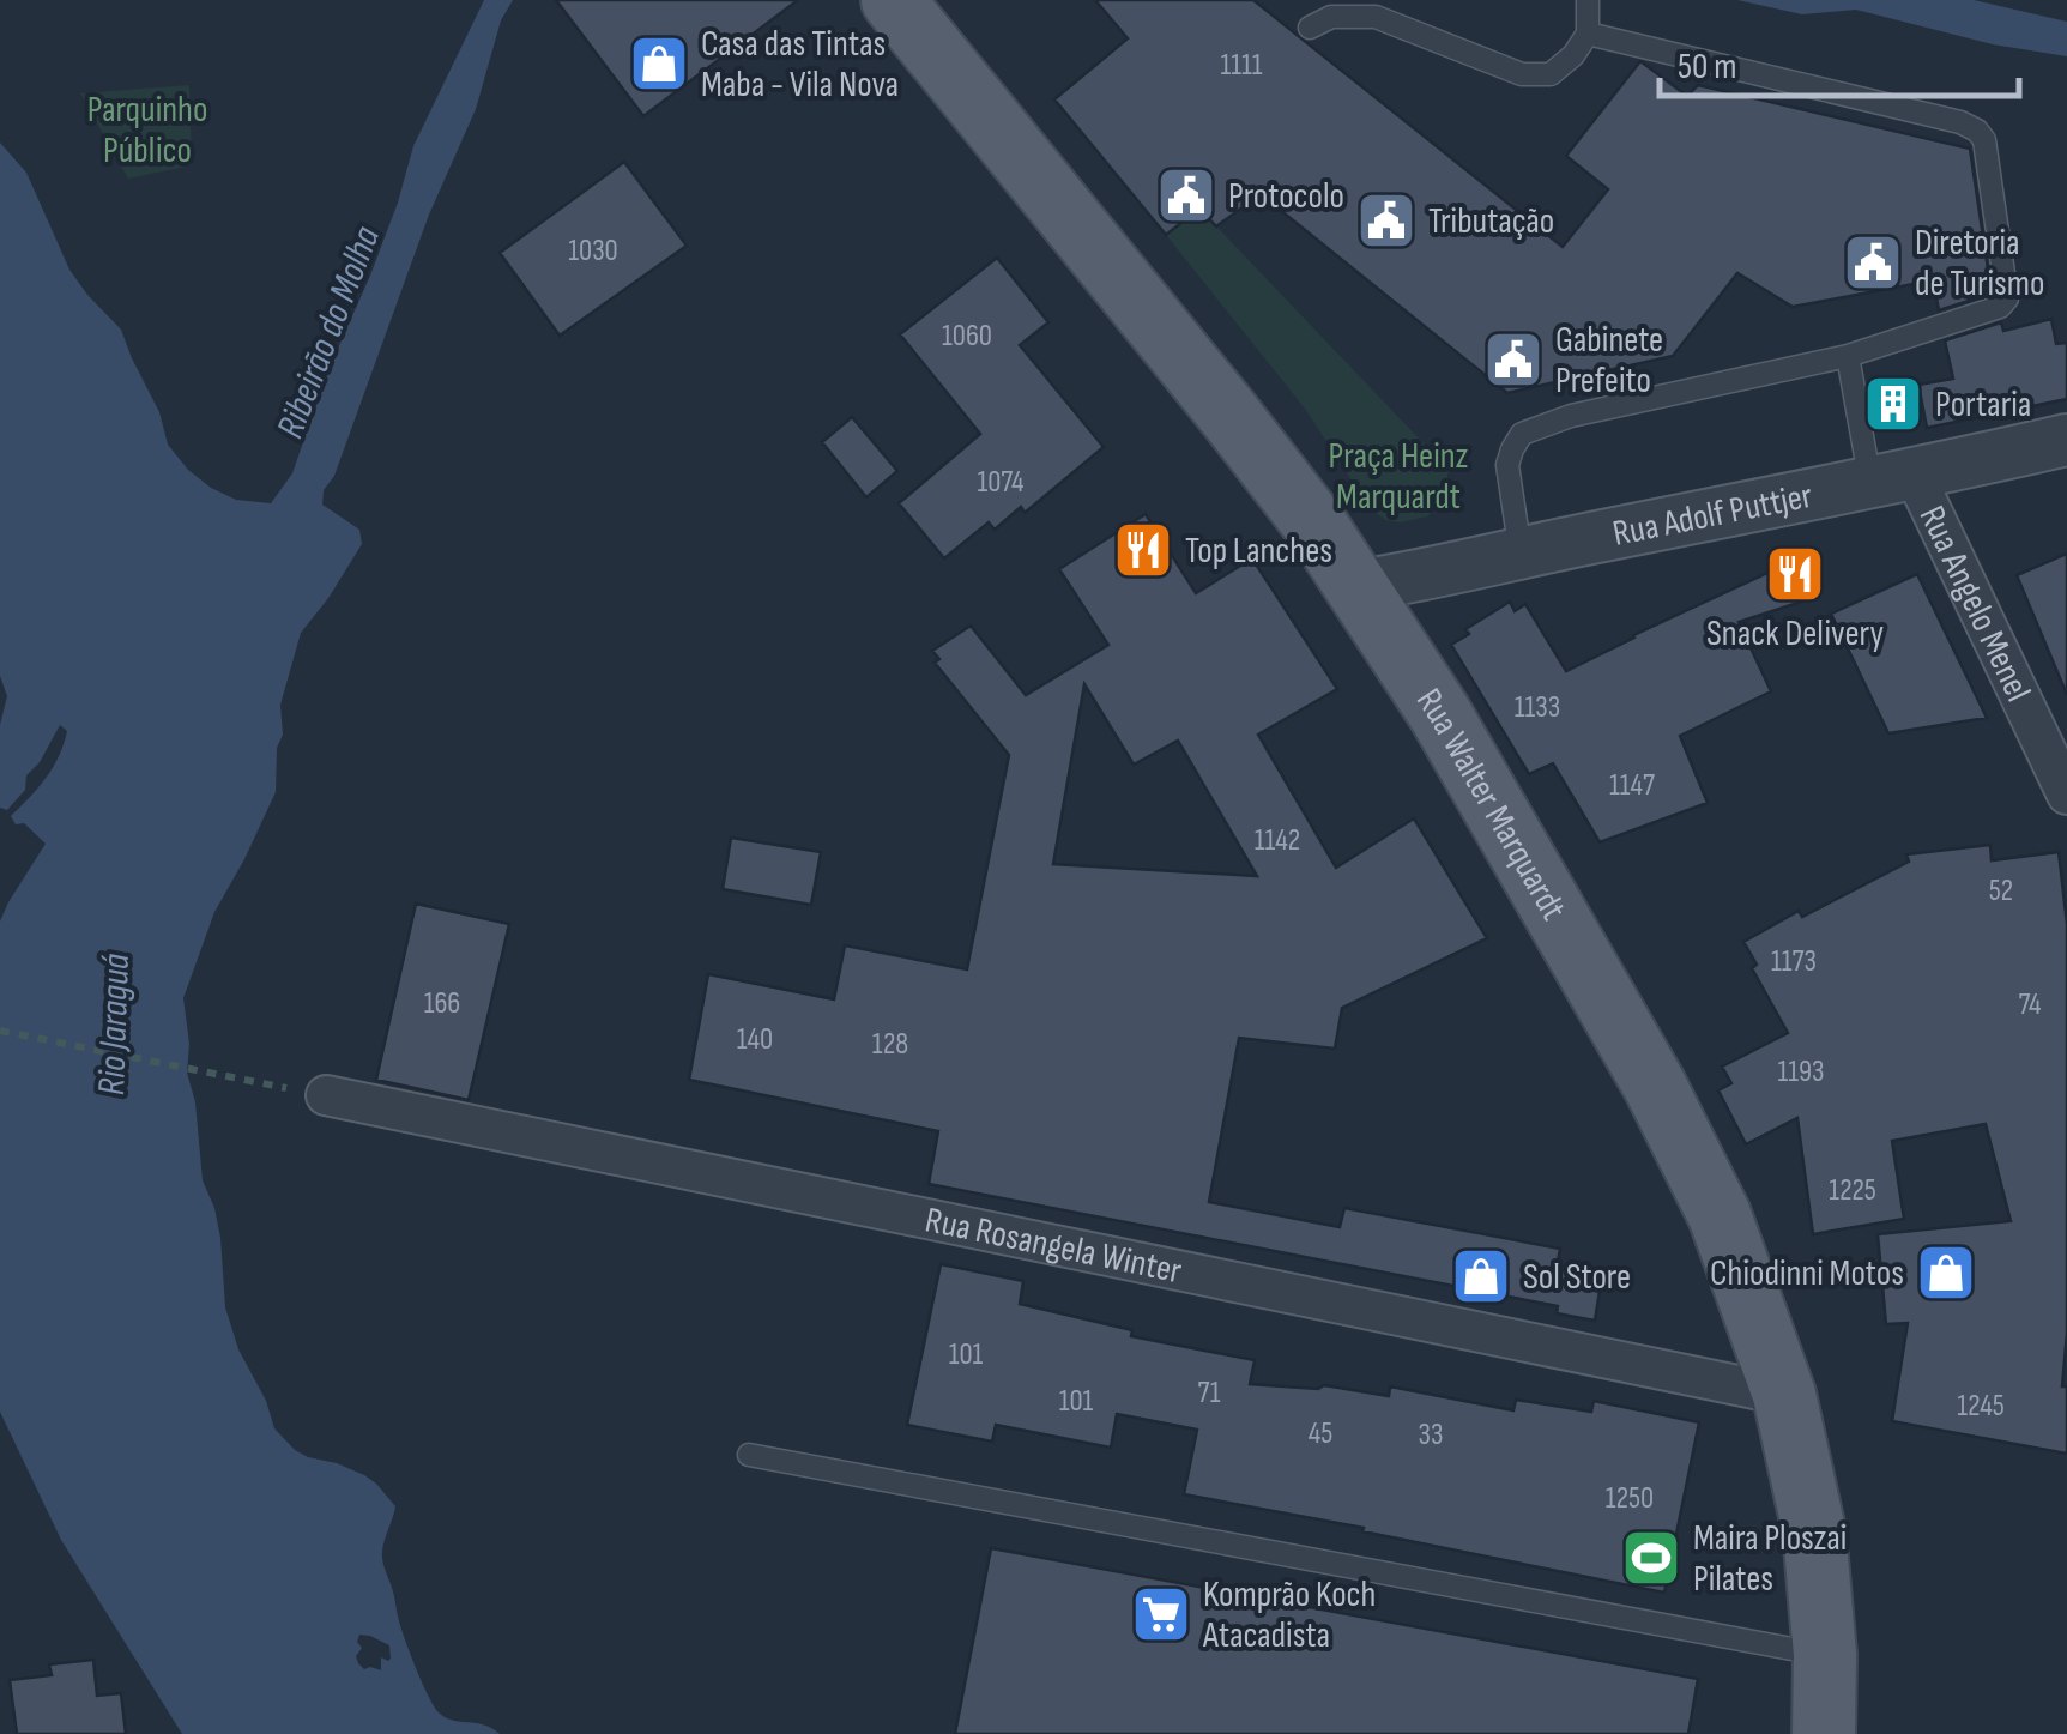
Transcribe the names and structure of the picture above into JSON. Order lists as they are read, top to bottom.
{
  "streets": {
    "main road": ["Rua Walter Marquardt"],
    "street": ["Rua Adolf Puttjer", "Rua Angelo Menel", "Rua Rosangela Winter"]
  },
  "crossings": [
    ["Rua Adolf Puttjer", "Rua Angelo Menel"],
    ["Rua Adolf Puttjer", "Rua Walter Marquardt"],
    ["Rua Walter Marquardt", "Rua Rosangela Winter"]
  ],
  "water": ["Ribeirão do Molha", "Rio Jaraguá"],
  "parks": ["Parquinho Público", "Praça Heinz Marquardt"],
  "places": {
    "shop": ["Casa das Tintas Maba - Vila Nova", "Chiodinni Motos", "Sol Store"],
    "public building": [
      "Protocolo",
      "Tributação",
      "Diretoria de Turismo",
      "Gabinete Prefeito"
    ],
    "building": ["Portaria"],
    "restaurant": ["Top Lanches", "Snack Delivery"],
    "sports": ["Maira Ploszai Pilates"],
    "supermarket": ["Komprão Koch Atacadista"]
  },
  "house_numbers": [
    "1111",
    "1030",
    "1060",
    "1074",
    "1133",
    "1147",
    "1142",
    "52",
    "1173",
    "166",
    "74",
    "140",
    "128",
    "1193",
    "1225",
    "101",
    "71",
    "101",
    "1245",
    "45",
    "33",
    "1250"
  ],
  "scale_bar": "50 m"
}
